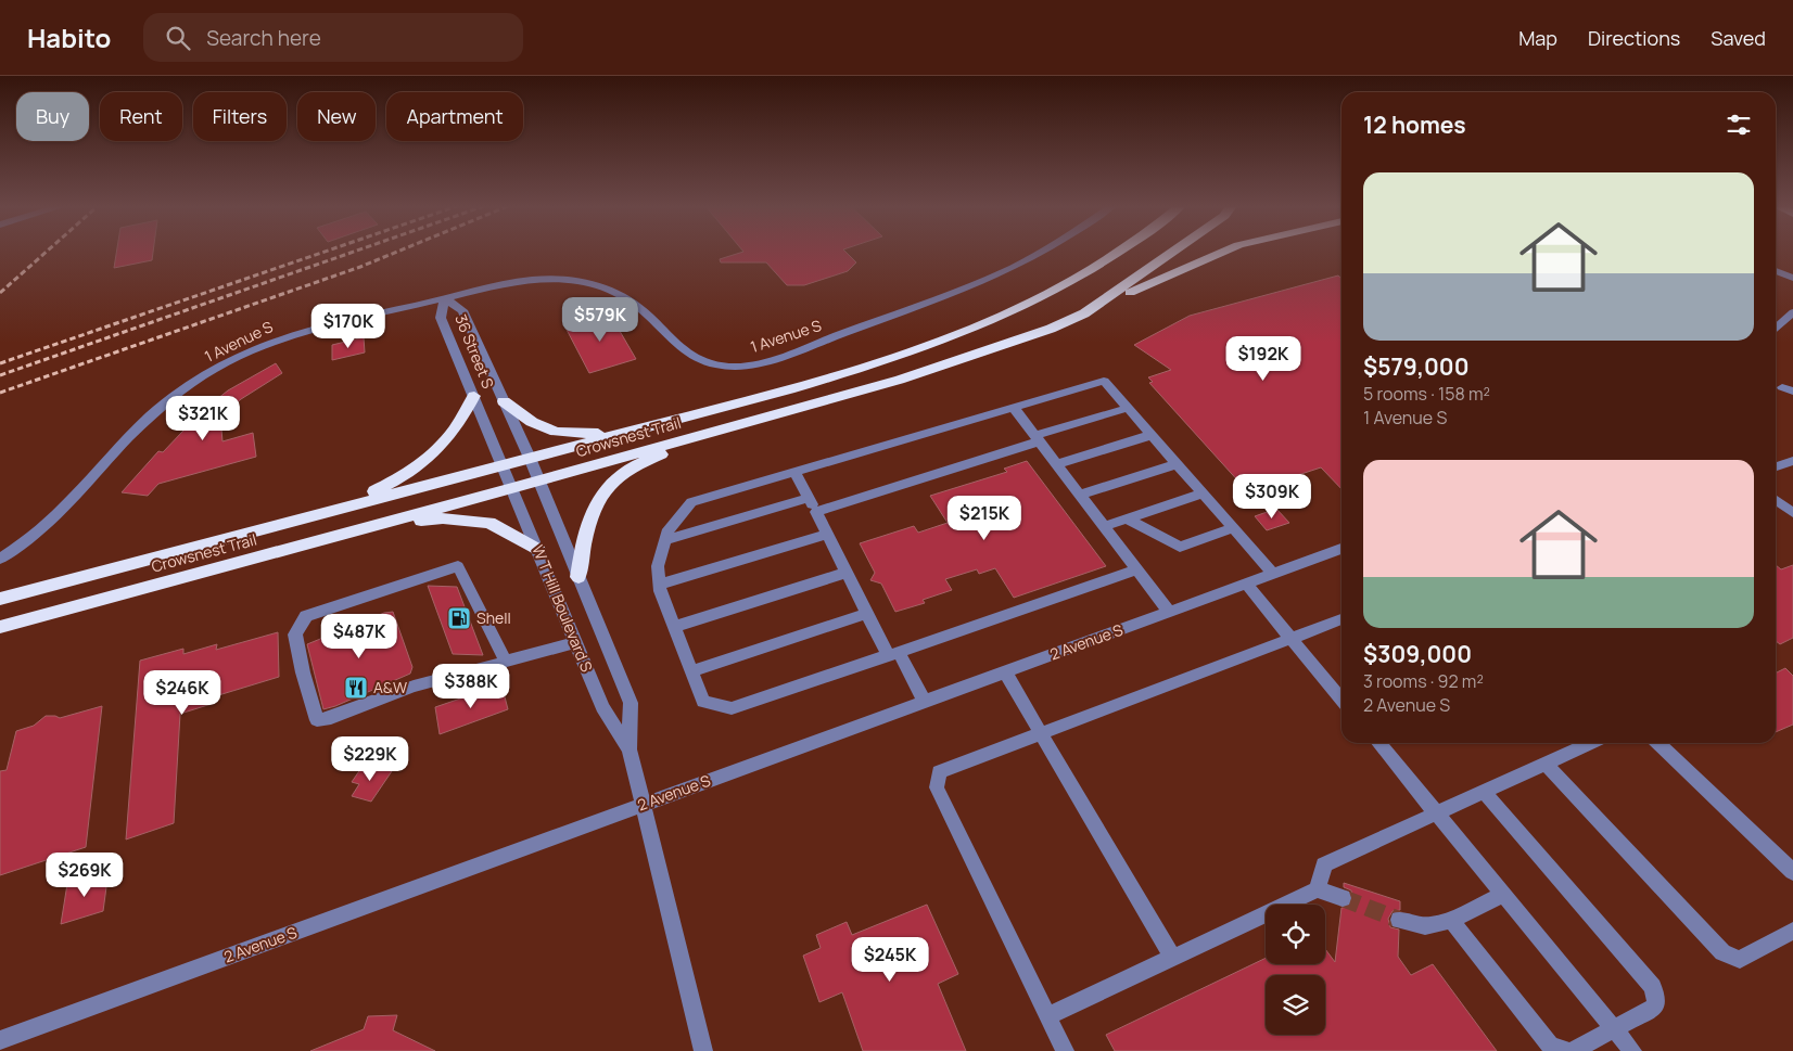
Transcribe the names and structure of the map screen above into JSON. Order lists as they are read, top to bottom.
{
  "streets": {
    "highway": ["Crowsnest Trail"],
    "street": [
      "1 Avenue S",
      "36 Street S",
      "W T Hill Boulevard S",
      "2 Avenue S"
    ]
  },
  "crossings": [
    ["1 Avenue S", "36 Street S"],
    ["36 Street S", "Crowsnest Trail"],
    ["36 Street S", "W T Hill Boulevard S"],
    ["Crowsnest Trail", "W T Hill Boulevard S"],
    ["W T Hill Boulevard S", "2 Avenue S"]
  ],
  "places": {
    "fuel station": ["Shell"],
    "restaurant": ["A&W"]
  },
  "page": {
    "header": "Habito",
    "search": "Search here",
    "nav": ["Map", "Directions", "Saved"],
    "chip": [
      "Buy",
      "Rent",
      "Filters",
      "New",
      "Apartment"
    ],
    "heading": "12 homes",
    "list": [
      {
        "name": "$579,000",
        "note": "5 rooms · 158 m² · 1 Avenue S"
      },
      {
        "name": "$309,000",
        "note": "3 rooms · 92 m² · 2 Avenue S"
      }
    ],
    "price": [
      "$579K",
      "$170K",
      "$192K",
      "$321K",
      "$309K",
      "$215K",
      "$487K",
      "$388K",
      "$246K",
      "$229K",
      "$269K",
      "$245K"
    ]
  }
}
